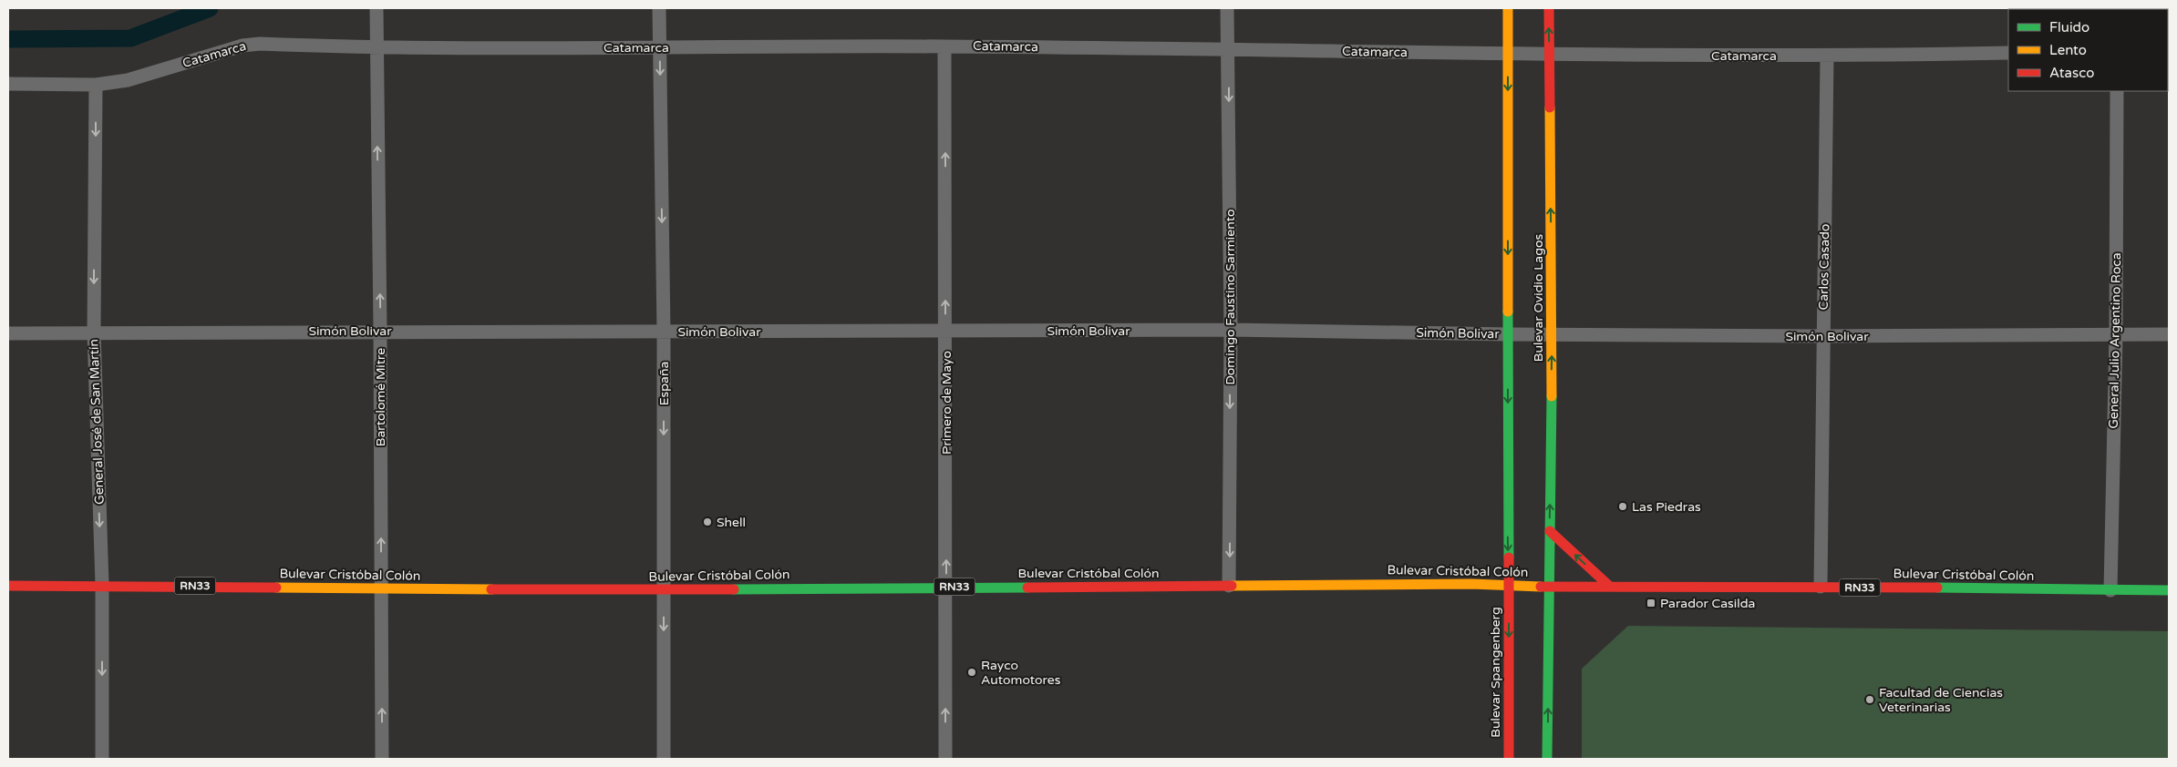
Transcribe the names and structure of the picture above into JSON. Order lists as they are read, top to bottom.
{
  "streets": {
    "main road": [
      "Bulevar Ovidio Lagos",
      "Bulevar Cristóbal Colón",
      "RN33",
      "Bulevar Spangenberg"
    ],
    "street": [
      "Catamarca",
      "Carlos Casado",
      "Domingo Faustino Sarmiento",
      "Simón Bolivar",
      "General Julio Argentino Roca",
      "España",
      "Bartolomé Mitre",
      "Primero de Mayo",
      "General José de San Martín"
    ]
  },
  "crossings": [
    ["Catamarca", "Carlos Casado"],
    ["Catamarca", "Domingo Faustino Sarmiento"],
    ["Catamarca", "Bulevar Ovidio Lagos"],
    ["Catamarca", "España"],
    ["Catamarca", "Bartolomé Mitre"],
    ["Catamarca", "Primero de Mayo"],
    ["Catamarca", "General José de San Martín"],
    ["Carlos Casado", "Simón Bolivar"],
    ["Carlos Casado", "Bulevar Cristóbal Colón"],
    ["Domingo Faustino Sarmiento", "Simón Bolivar"],
    ["Domingo Faustino Sarmiento", "Bulevar Cristóbal Colón"],
    ["Bulevar Ovidio Lagos", "Simón Bolivar"],
    ["Bulevar Ovidio Lagos", "Bulevar Cristóbal Colón"],
    ["Simón Bolivar", "General Julio Argentino Roca"],
    ["Simón Bolivar", "España"],
    ["Simón Bolivar", "Bartolomé Mitre"],
    ["Simón Bolivar", "Primero de Mayo"],
    ["Simón Bolivar", "General José de San Martín"],
    ["General Julio Argentino Roca", "Bulevar Cristóbal Colón"],
    ["España", "Bulevar Cristóbal Colón"],
    ["Bartolomé Mitre", "Bulevar Cristóbal Colón"],
    ["Primero de Mayo", "Bulevar Cristóbal Colón"],
    ["General José de San Martín", "Bulevar Cristóbal Colón"],
    ["Bulevar Cristóbal Colón", "Bulevar Spangenberg"]
  ],
  "one_way": [
    "Domingo Faustino Sarmiento",
    "España",
    "Bartolomé Mitre",
    "Primero de Mayo",
    "General José de San Martín"
  ],
  "places": {
    "other": [
      "Las Piedras",
      "Shell",
      "Rayco Automotores",
      "Facultad de Ciencias Veterinarias"
    ],
    "transit": ["Parador Casilda"]
  },
  "legend": ["Fluido", "Lento", "Atasco"]
}
